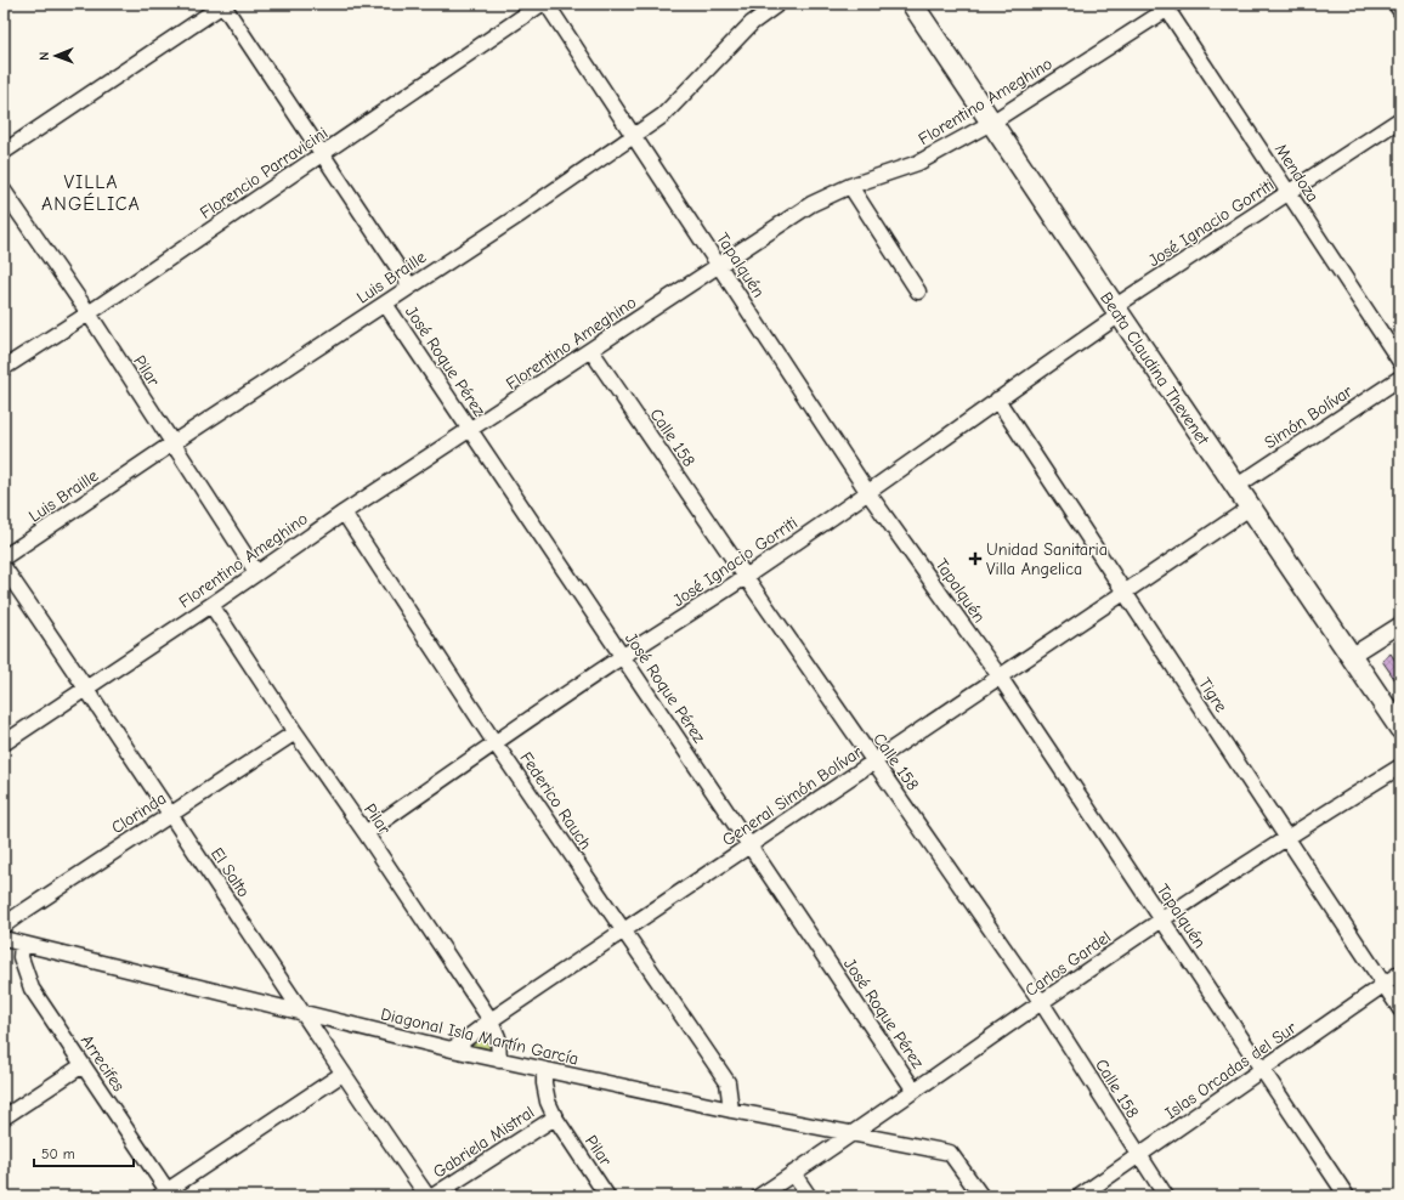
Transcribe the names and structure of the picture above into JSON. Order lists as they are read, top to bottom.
{
  "streets": {
    "main road": ["Beata Claudina Thevenet"],
    "street": [
      "Florentino Ameghino",
      "Florencio Parravicini",
      "Mendoza",
      "José Ignacio Gorriti",
      "Tapalquén",
      "Luis Braille",
      "José Roque Pérez",
      "Pilar",
      "Simón Bolívar",
      "Calle 158",
      "Tigre",
      "General Simón Bolívar",
      "Federico Rauch",
      "Clorinda",
      "El Salto",
      "Carlos Gardel",
      "Diagonal Isla Martín García",
      "Arrecifes",
      "Islas Orcadas del Sur",
      "Gabriela Mistral"
    ]
  },
  "crossings": [
    ["Florentino Ameghino", "Mendoza"],
    ["Florentino Ameghino", "Tapalquén"],
    ["Florentino Ameghino", "José Roque Pérez"],
    ["Florentino Ameghino", "Beata Claudina Thevenet"],
    ["Florentino Ameghino", "Pilar"],
    ["Florentino Ameghino", "Calle 158"],
    ["Florentino Ameghino", "Federico Rauch"],
    ["Florentino Ameghino", "El Salto"],
    ["Florencio Parravicini", "José Roque Pérez"],
    ["Florencio Parravicini", "Pilar"],
    ["Mendoza", "José Ignacio Gorriti"],
    ["José Ignacio Gorriti", "Tapalquén"],
    ["José Ignacio Gorriti", "José Roque Pérez"],
    ["José Ignacio Gorriti", "Beata Claudina Thevenet"],
    ["José Ignacio Gorriti", "Pilar"],
    ["José Ignacio Gorriti", "Calle 158"],
    ["José Ignacio Gorriti", "Tigre"],
    ["José Ignacio Gorriti", "Federico Rauch"],
    ["Tapalquén", "Luis Braille"],
    ["Tapalquén", "General Simón Bolívar"],
    ["Tapalquén", "Carlos Gardel"],
    ["Tapalquén", "Islas Orcadas del Sur"],
    ["Luis Braille", "José Roque Pérez"],
    ["Luis Braille", "Pilar"],
    ["José Roque Pérez", "General Simón Bolívar"],
    ["José Roque Pérez", "Carlos Gardel"],
    ["Beata Claudina Thevenet", "Simón Bolívar"],
    ["Beata Claudina Thevenet", "General Simón Bolívar"],
    ["Pilar", "General Simón Bolívar"],
    ["Pilar", "Clorinda"],
    ["Pilar", "Diagonal Isla Martín García"],
    ["Pilar", "Gabriela Mistral"],
    ["Calle 158", "General Simón Bolívar"],
    ["Calle 158", "Carlos Gardel"],
    ["Calle 158", "Islas Orcadas del Sur"],
    ["Tigre", "General Simón Bolívar"],
    ["Tigre", "Carlos Gardel"],
    ["Tigre", "Islas Orcadas del Sur"],
    ["General Simón Bolívar", "Federico Rauch"],
    ["General Simón Bolívar", "Diagonal Isla Martín García"],
    ["Federico Rauch", "Diagonal Isla Martín García"],
    ["Clorinda", "El Salto"],
    ["El Salto", "Diagonal Isla Martín García"],
    ["Carlos Gardel", "Diagonal Isla Martín García"],
    ["Diagonal Isla Martín García", "Arrecifes"]
  ],
  "districts": ["VILLA ANGÉLICA"],
  "places": {
    "health": ["Unidad Sanitaria Villa Angelica"]
  },
  "scale_bar": "50 m",
  "north": "left"
}
